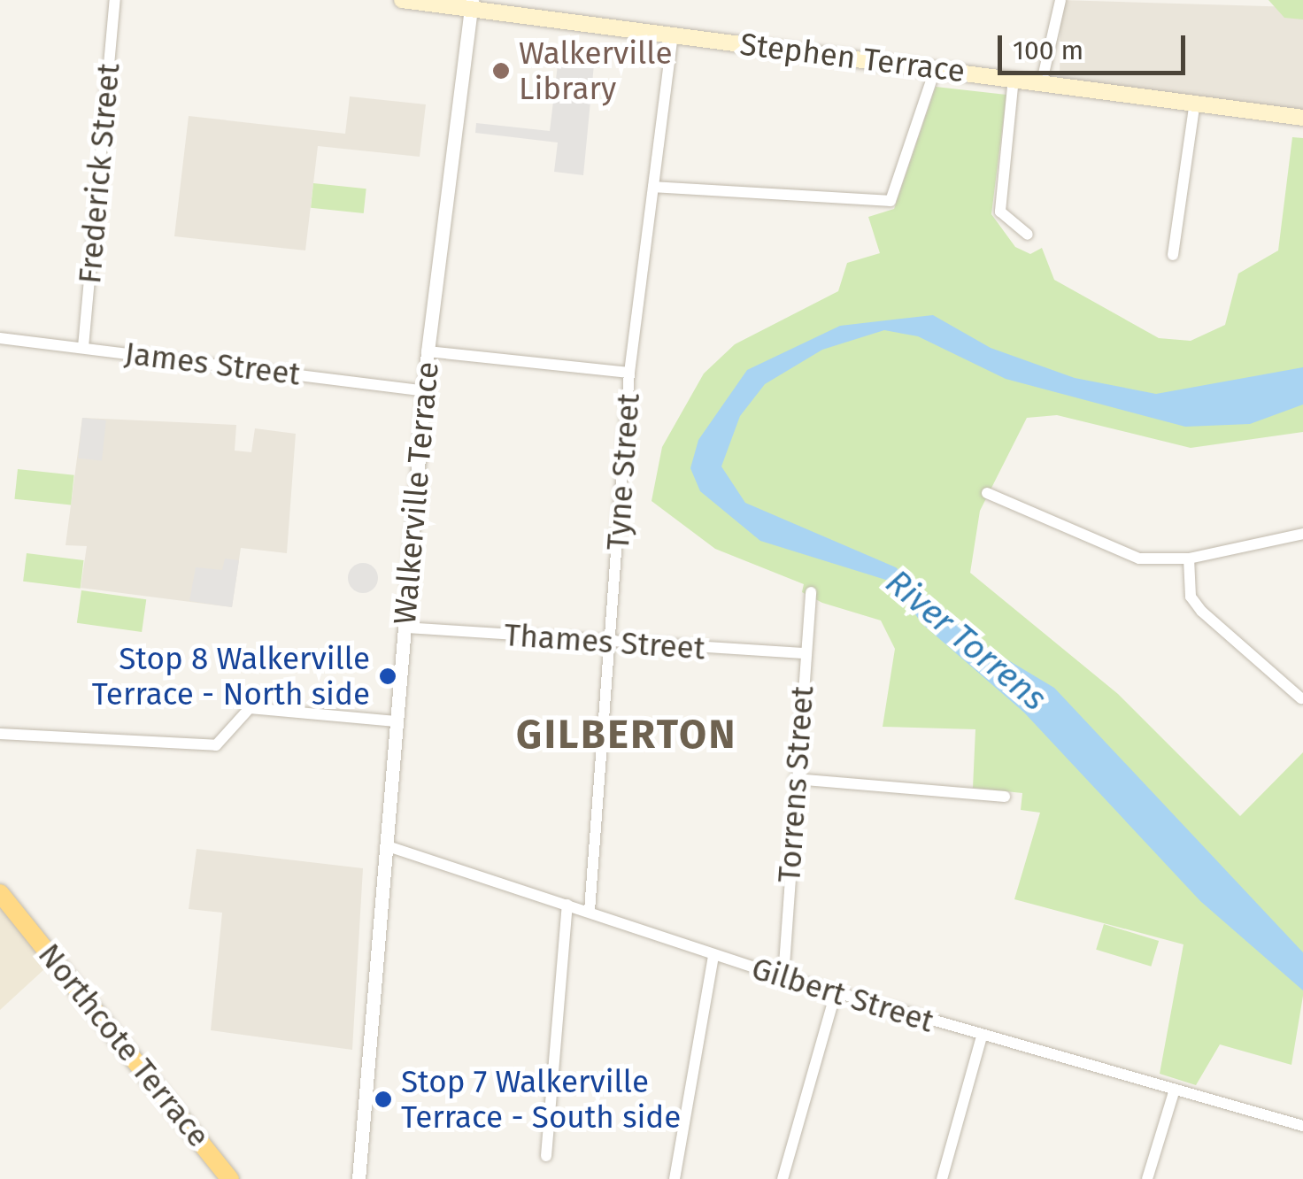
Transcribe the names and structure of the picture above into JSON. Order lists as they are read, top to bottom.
{
  "streets": {
    "highway": ["Northcote Terrace"],
    "main road": ["Stephen Terrace"],
    "street": [
      "Frederick Street",
      "James Street",
      "Tyne Street",
      "Walkerville Terrace",
      "Thames Street",
      "Torrens Street",
      "Gilbert Street"
    ]
  },
  "crossings": [
    ["Stephen Terrace", "Tyne Street"],
    ["Stephen Terrace", "Walkerville Terrace"],
    ["Frederick Street", "James Street"],
    ["James Street", "Walkerville Terrace"],
    ["Tyne Street", "Thames Street"],
    ["Tyne Street", "Gilbert Street"],
    ["Walkerville Terrace", "Thames Street"],
    ["Walkerville Terrace", "Gilbert Street"],
    ["Thames Street", "Torrens Street"],
    ["Torrens Street", "Gilbert Street"]
  ],
  "districts": ["GILBERTON"],
  "water": ["River Torrens"],
  "places": ["Walkerville Library", "Stop 8 Walkerville Terrace - North side", "Stop 7 Walkerville Terrace - South side"],
  "scale_bar": "100 m"
}
